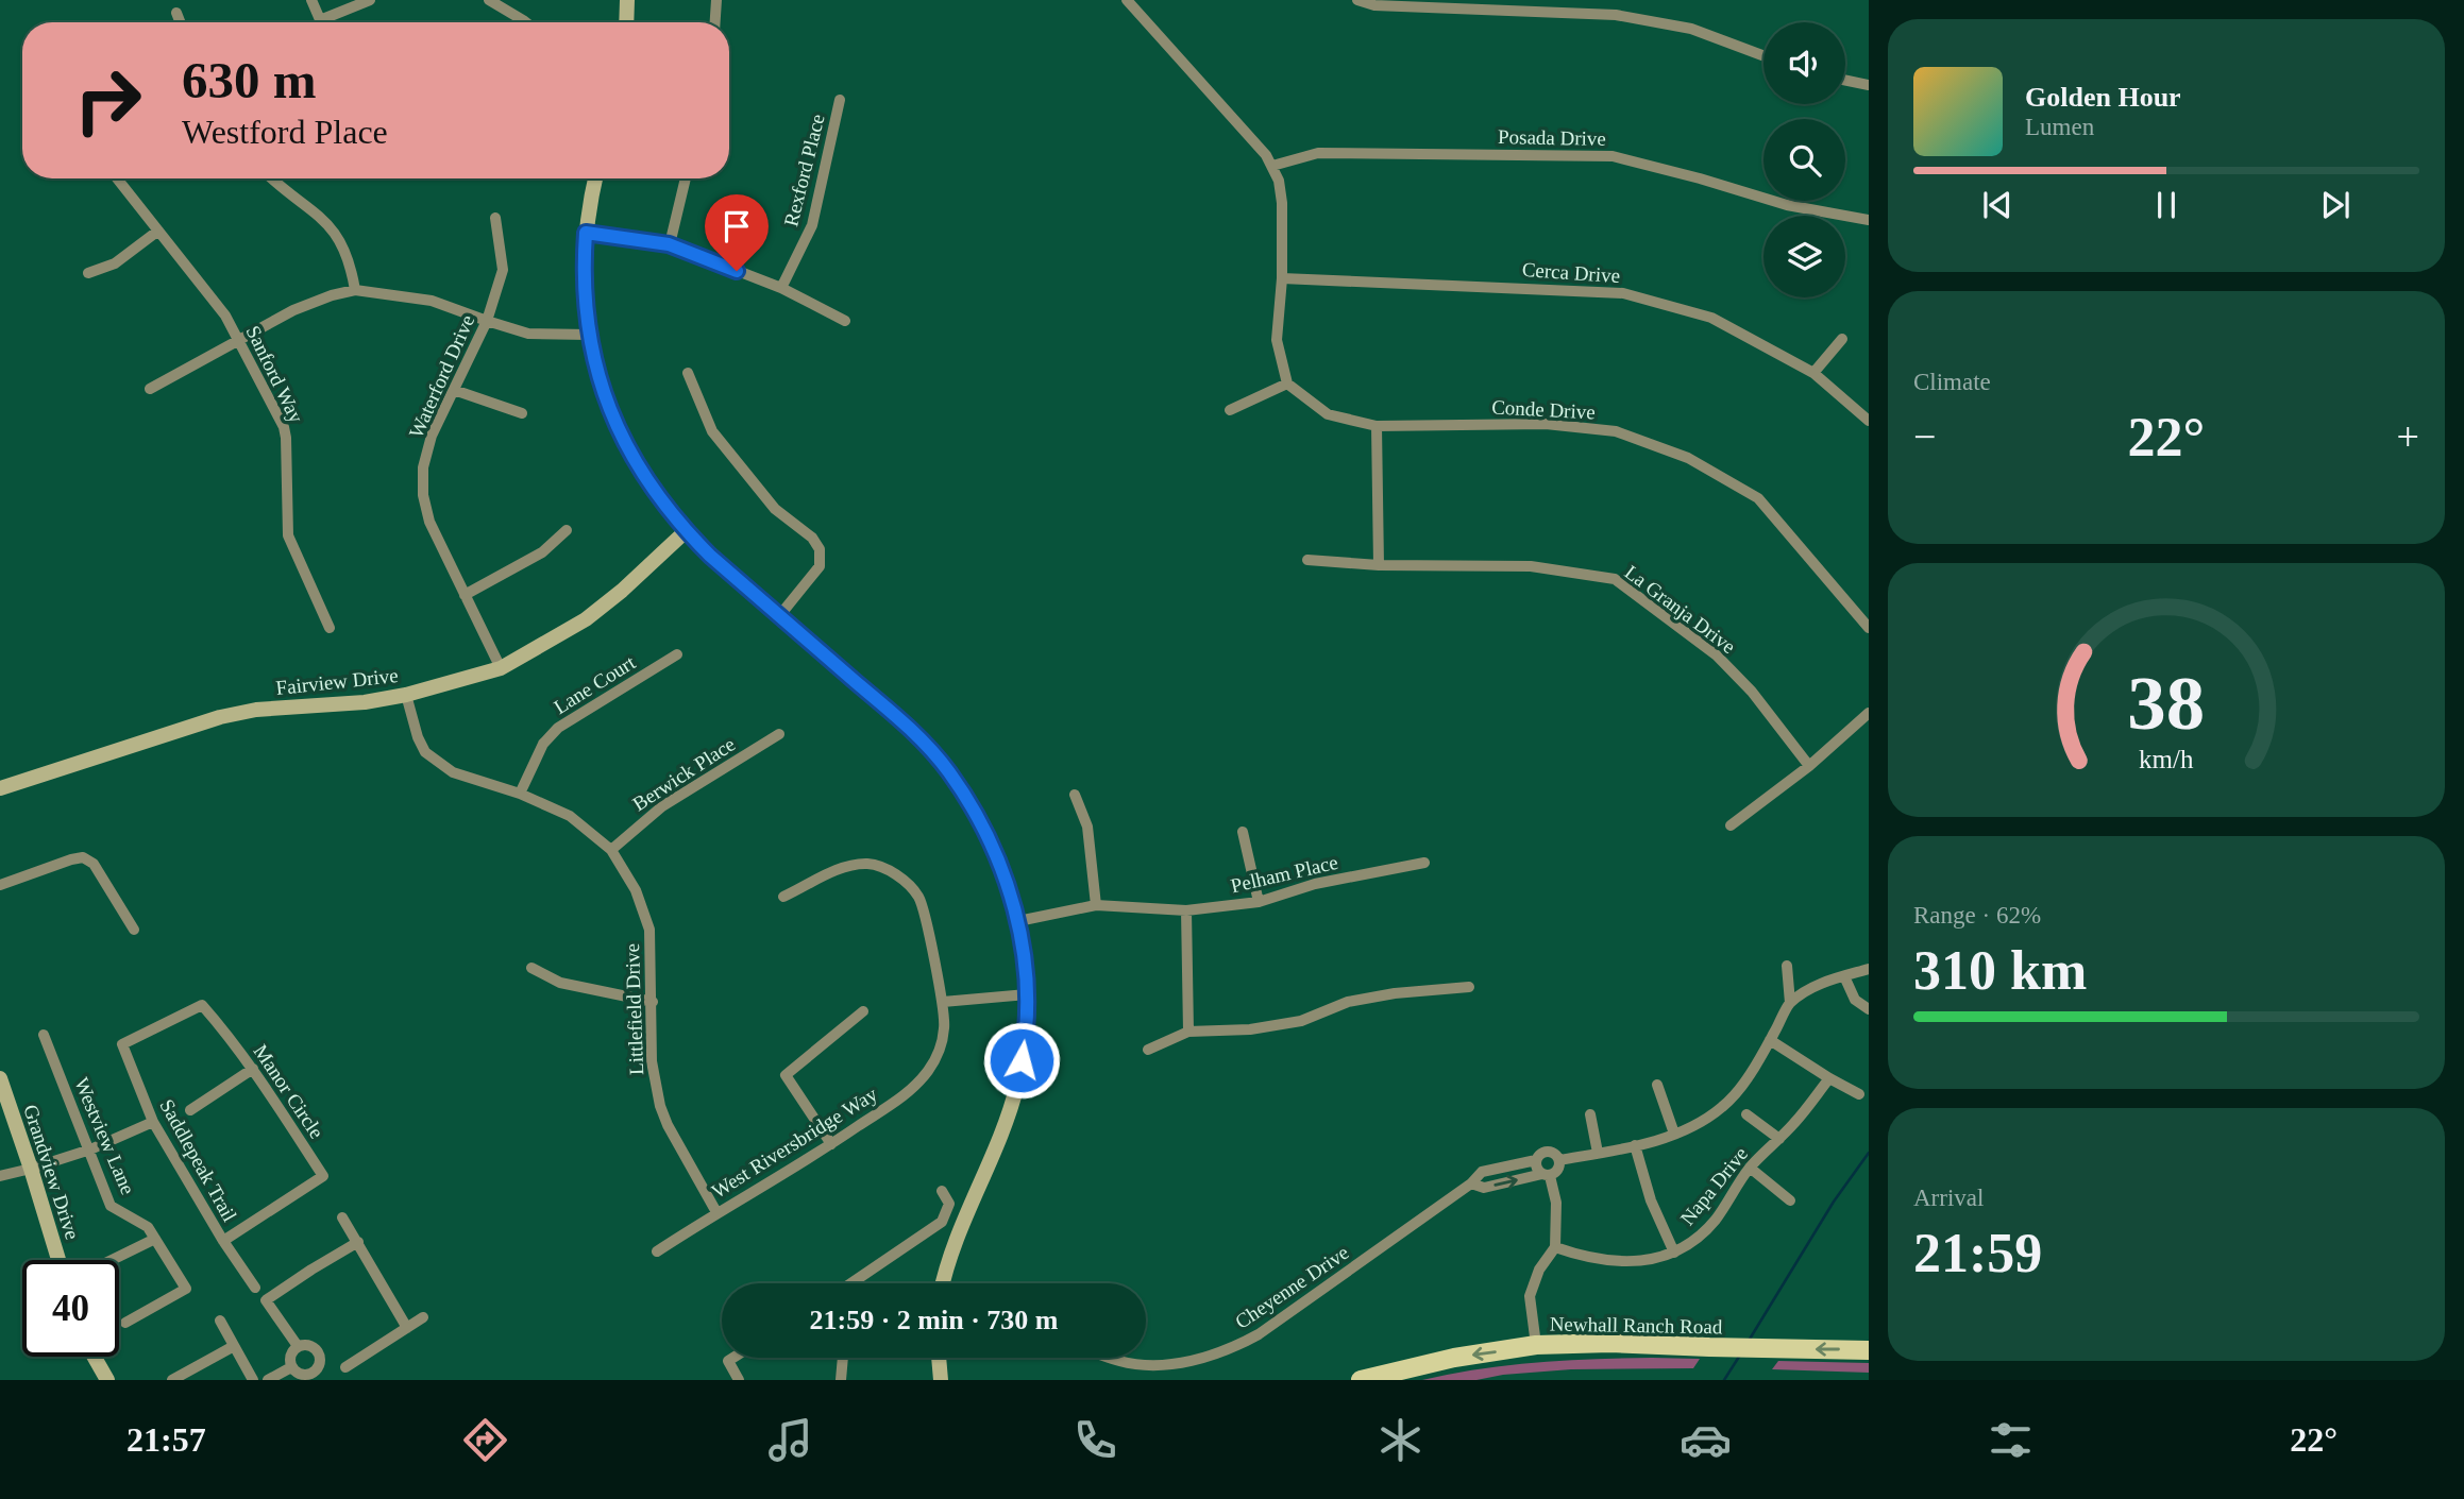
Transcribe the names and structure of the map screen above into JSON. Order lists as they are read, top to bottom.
{
  "streets": {
    "main road": ["Newhall Ranch Road"],
    "street": [
      "Posada Drive",
      "Rexford Place",
      "Cerca Drive",
      "Sanford Way",
      "Waterford Drive",
      "Conde Drive",
      "La Granja Drive",
      "Fairview Drive",
      "Lane Court",
      "Berwick Place",
      "Pelham Place",
      "Littlefield Drive",
      "Manor Circle",
      "Westview Lane",
      "West Riversbridge Way",
      "Saddlepeak Trail",
      "Grandview Drive",
      "Napa Drive",
      "Cheyenne Drive"
    ]
  },
  "crossings": [
    ["Waterford Drive", "Fairview Drive"],
    ["Fairview Drive", "Littlefield Drive"],
    ["Lane Court", "Littlefield Drive"],
    ["Berwick Place", "Littlefield Drive"],
    ["Littlefield Drive", "West Riversbridge Way"],
    ["Manor Circle", "Saddlepeak Trail"]
  ],
  "one_way": ["Newhall Ranch Road"],
  "page": {
    "turn": ["630 m", "Westford Place"],
    "song": ["Golden Hour", "Lumen"],
    "tile": [
      "Climate",
      ["Range · 62%", "310 km"],
      ["Arrival", "21:59"]
    ],
    "heat": ["−", "22°", "+"],
    "limit": "40",
    "trip": "21:59 · 2 min · 730 m",
    "tabs": ["21:57", "22°"],
    "gauge": ["38", "km/h"]
  }
}
